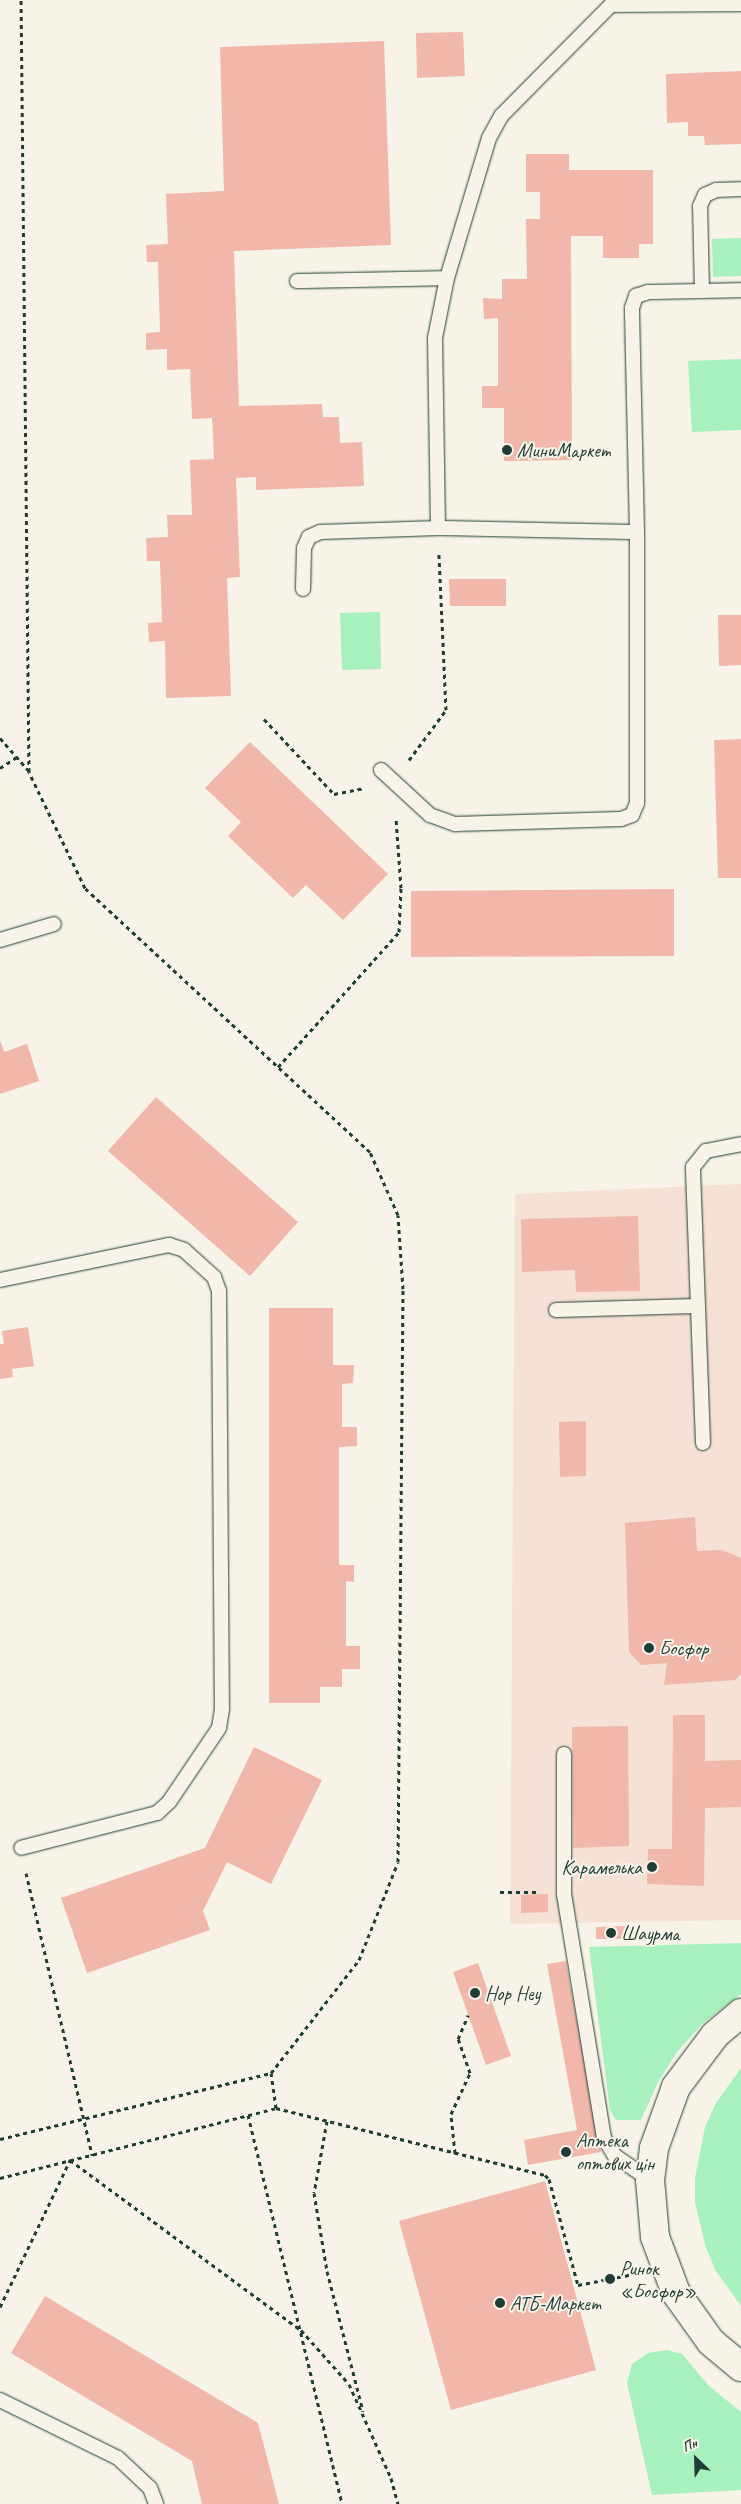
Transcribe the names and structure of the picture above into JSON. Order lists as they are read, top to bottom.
{
  "places": [
    "МиниМаркет",
    "Босфор",
    "Карамелька",
    "Шаурма",
    "Hop Hey",
    "Аптека оптових цін",
    "Ринок «Босфор»",
    "АТБ-Маркет"
  ],
  "north": "top left"
}
